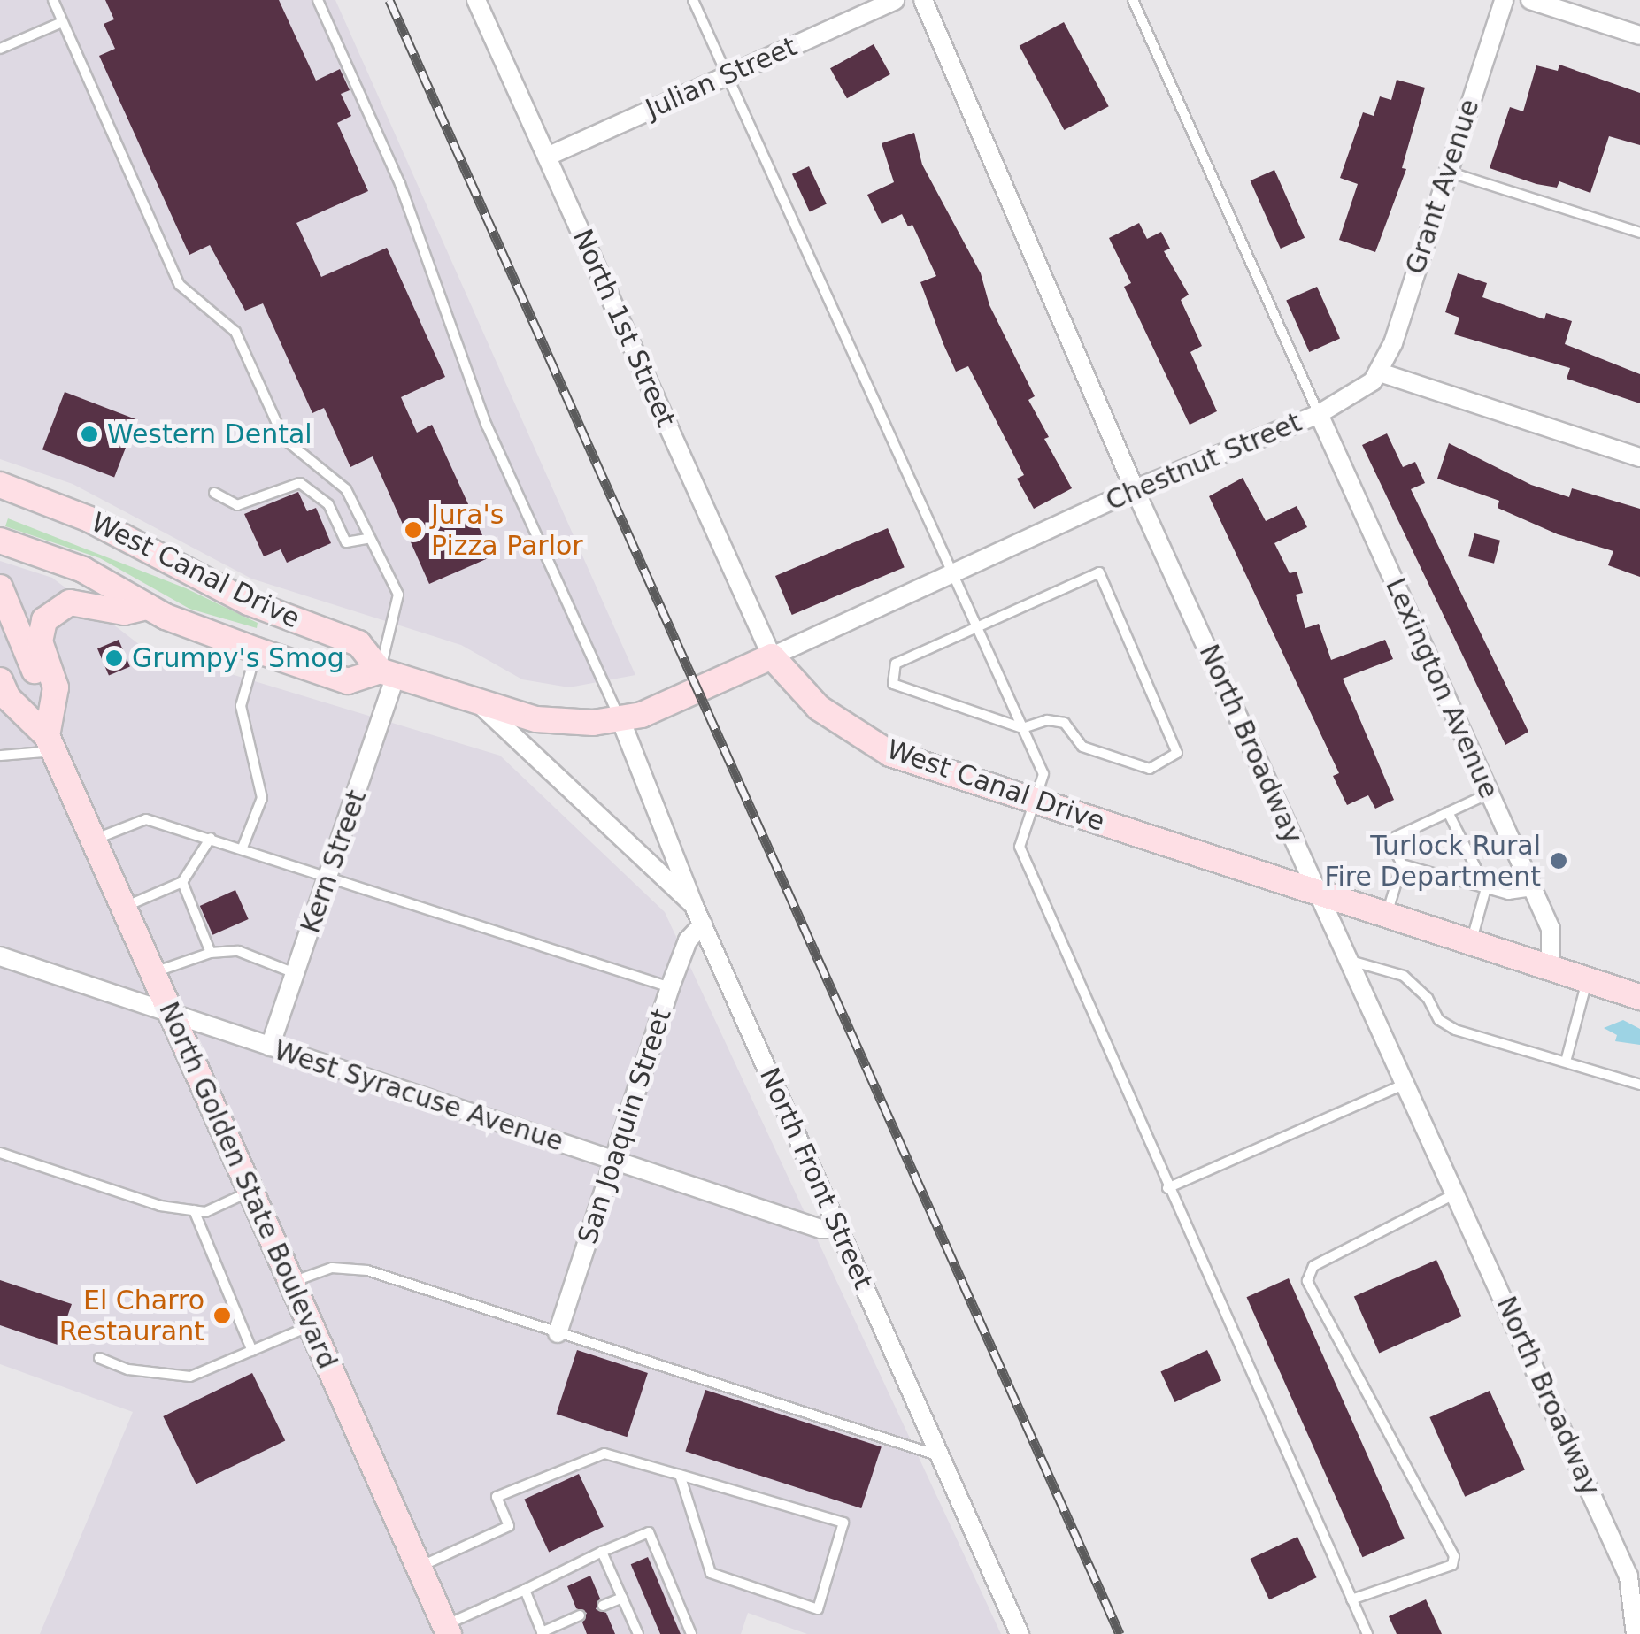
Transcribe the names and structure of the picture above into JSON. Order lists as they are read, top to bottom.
{
  "streets": {
    "street": [
      "Julian Street",
      "Grant Avenue",
      "North 1st Street",
      "Chestnut Street",
      "West Canal Drive",
      "Lexington Avenue",
      "North Broadway",
      "Kern Street",
      "West Syracuse Avenue",
      "San Joaquin Street",
      "North Front Street",
      "North Golden State Boulevard"
    ]
  },
  "crossings": [
    ["Julian Street", "North 1st Street"],
    ["Grant Avenue", "Chestnut Street"],
    ["North 1st Street", "Chestnut Street"],
    ["North 1st Street", "West Canal Drive"],
    ["Chestnut Street", "West Canal Drive"],
    ["Chestnut Street", "Lexington Avenue"],
    ["Chestnut Street", "North Broadway"],
    ["West Canal Drive", "Lexington Avenue"],
    ["West Canal Drive", "North Broadway"],
    ["West Canal Drive", "Kern Street"],
    ["West Canal Drive", "North Front Street"],
    ["Kern Street", "West Syracuse Avenue"],
    ["West Syracuse Avenue", "San Joaquin Street"],
    ["West Syracuse Avenue", "North Front Street"],
    ["West Syracuse Avenue", "North Golden State Boulevard"],
    ["San Joaquin Street", "North Front Street"]
  ],
  "places": [
    "Western Dental",
    "Jura's Pizza Parlor",
    "Grumpy's Smog",
    "Turlock Rural Fire Department",
    "El Charro Restaurant"
  ]
}
